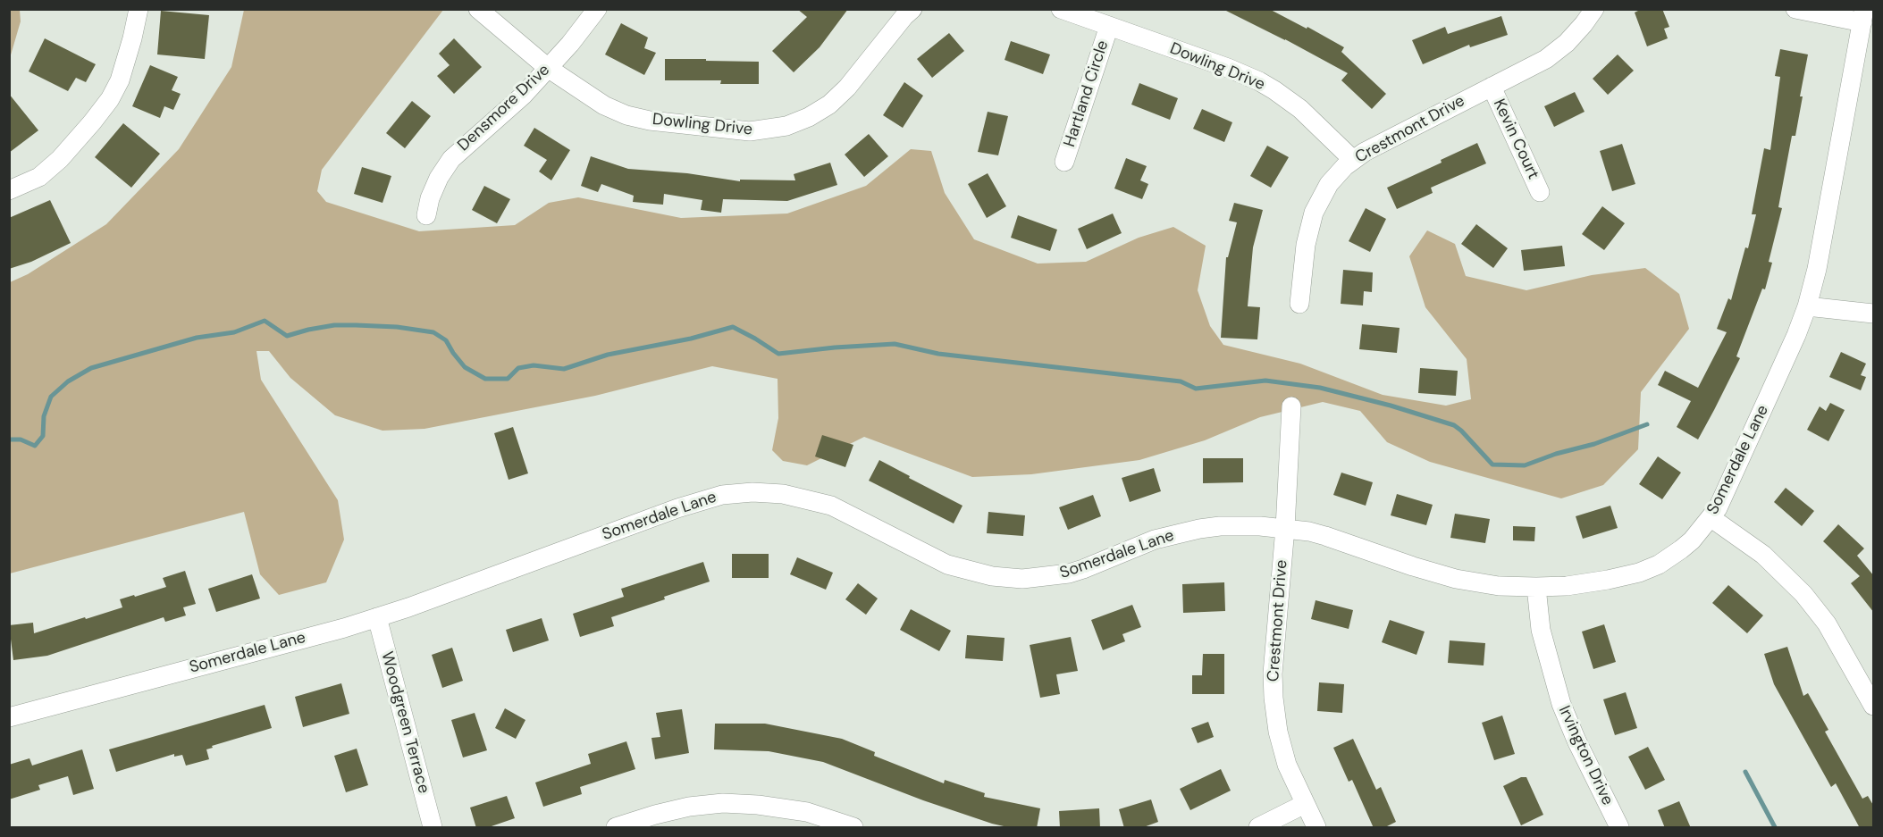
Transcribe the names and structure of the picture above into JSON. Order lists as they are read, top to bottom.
{
  "streets": {
    "street": [
      "Dowling Drive",
      "Hartland Circle",
      "Densmore Drive",
      "Crestmont Drive",
      "Kevin Court",
      "Somerdale Lane",
      "Woodgreen Terrace",
      "Irvington Drive"
    ]
  },
  "crossings": [
    ["Dowling Drive", "Hartland Circle"],
    ["Dowling Drive", "Densmore Drive"],
    ["Dowling Drive", "Crestmont Drive"],
    ["Crestmont Drive", "Kevin Court"],
    ["Crestmont Drive", "Somerdale Lane"],
    ["Somerdale Lane", "Woodgreen Terrace"],
    ["Somerdale Lane", "Irvington Drive"]
  ]
}
